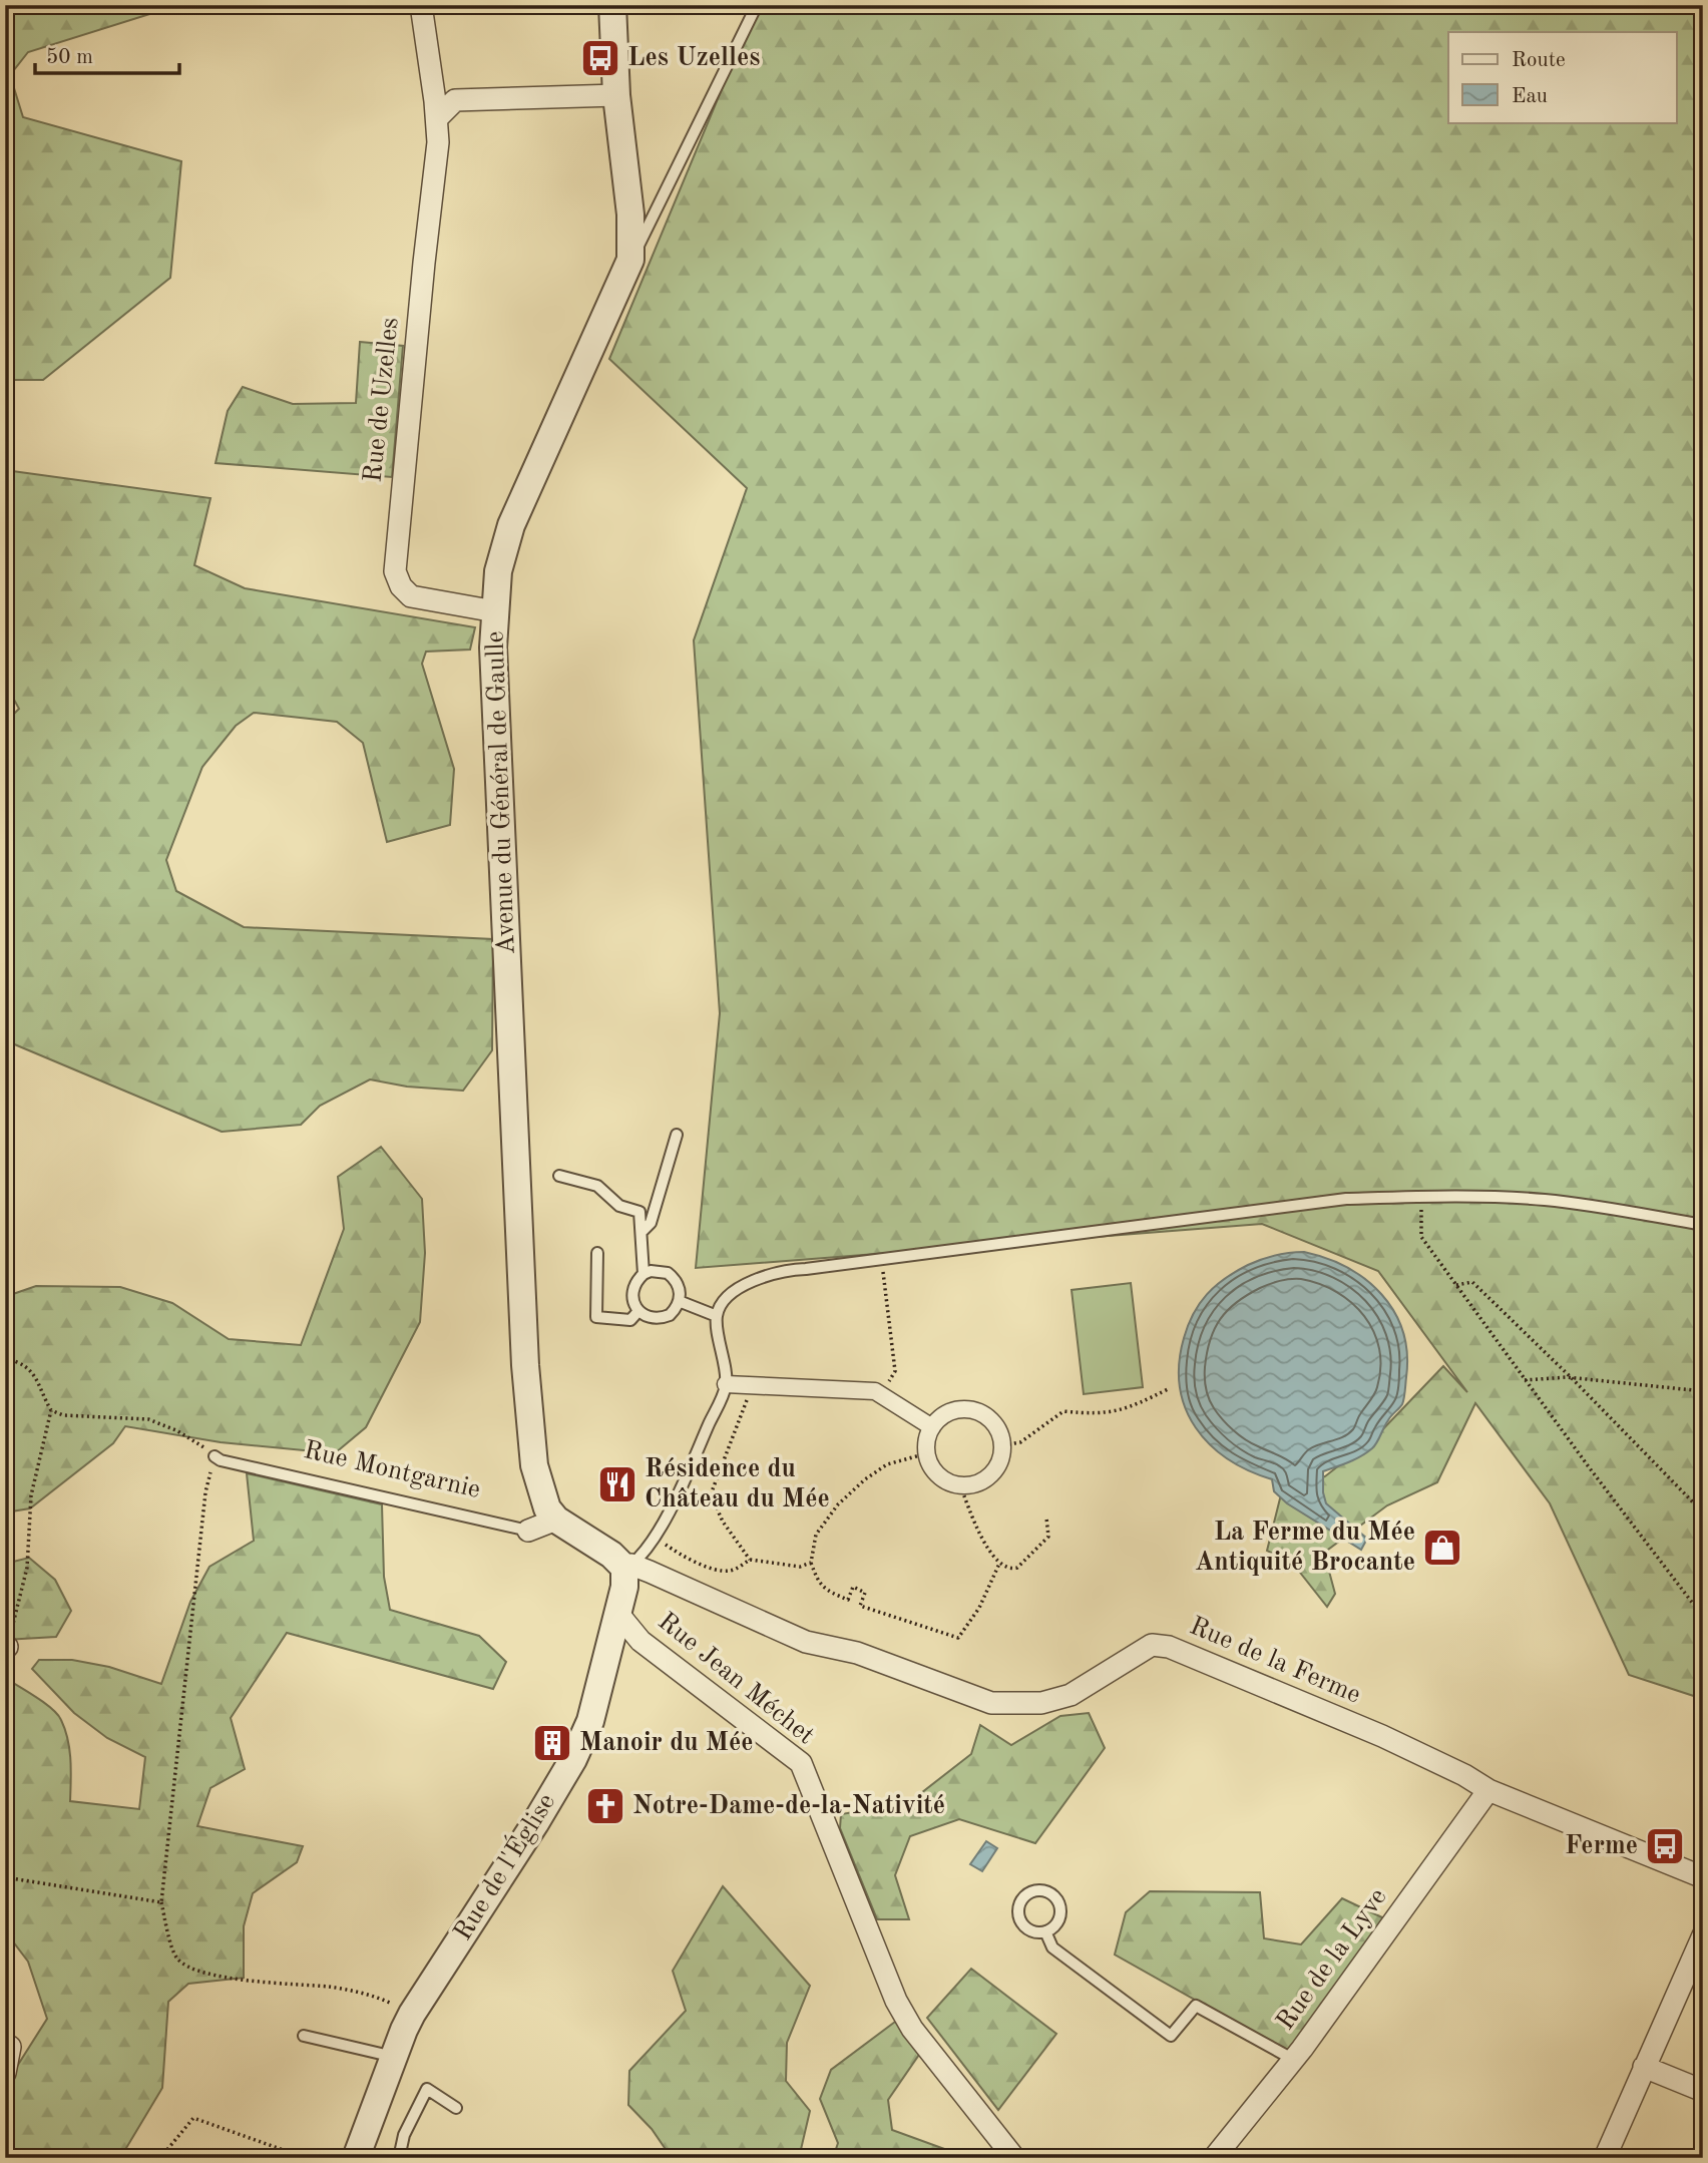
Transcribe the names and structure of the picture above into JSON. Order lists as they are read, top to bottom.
{
  "streets": {
    "street": [
      "Rue de Uzelles",
      "Avenue du Général de Gaulle",
      "Rue Montgarnie",
      "Rue de la Ferme",
      "Rue Jean Méchet",
      "Rue de l'Église",
      "Rue de la Lyve"
    ]
  },
  "crossings": [
    ["Rue de Uzelles", "Avenue du Général de Gaulle"],
    ["Avenue du Général de Gaulle", "Rue Montgarnie"],
    ["Rue de la Ferme", "Rue de l'Église"],
    ["Rue de la Ferme", "Rue de la Lyve"],
    ["Rue Jean Méchet", "Rue de l'Église"]
  ],
  "places": {
    "bus stop": ["Les Uzelles", "Ferme"],
    "restaurant": ["Résidence du Château du Mée"],
    "shop": ["La Ferme du Mée Antiquité Brocante"],
    "building": ["Manoir du Mée"],
    "church": ["Notre-Dame-de-la-Nativité"]
  },
  "legend": ["Route", "Eau"],
  "scale_bar": "50 m"
}
